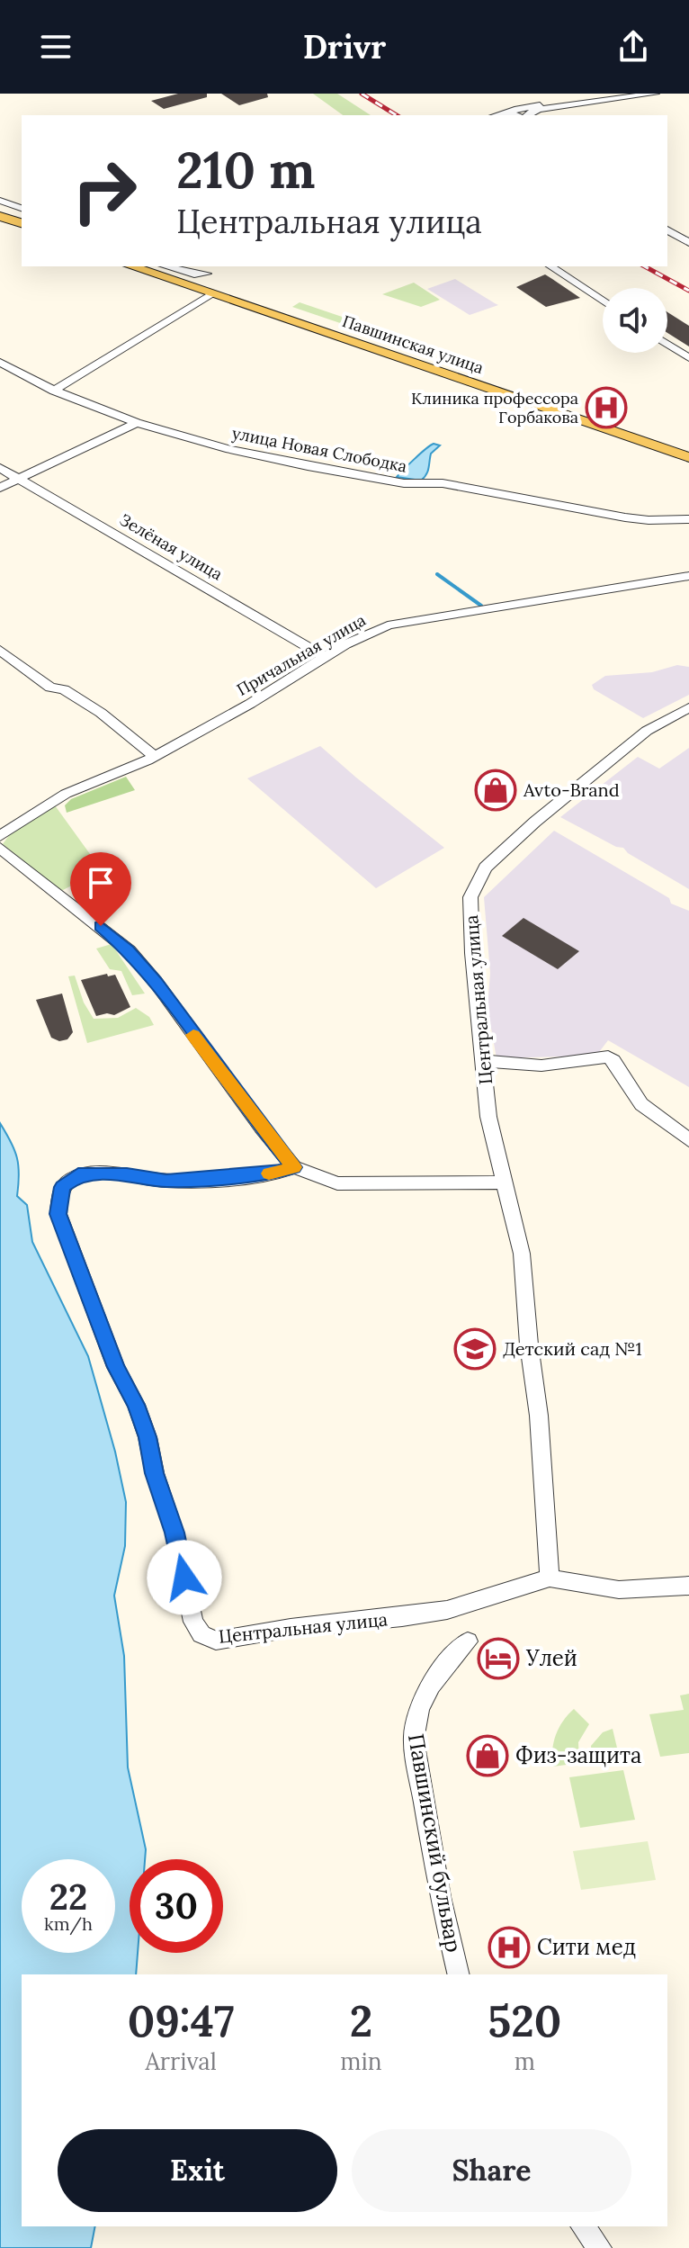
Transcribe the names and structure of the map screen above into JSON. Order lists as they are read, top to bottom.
{
  "streets": {
    "main road": ["Павшинская улица"],
    "street": [
      "улица Новая Слободка",
      "Зелёная улица",
      "Причальная улица",
      "Центральная улица",
      "Павшинский бульвар"
    ]
  },
  "crossings": [
    ["Зелёная улица", "Причальная улица"]
  ],
  "places": {
    "hospital": ["Клиника профессора Горбакова", "Сити мед"],
    "shop": ["Avto-Brand", "Физ-защита"],
    "school or university": ["Детский сад №1"],
    "hotel": ["Улей"]
  },
  "page": {
    "header": "Drivr",
    "turn": ["210 m", "Центральная улица"],
    "speed": "22 km/h",
    "limit": "30",
    "eta": [
      "09:47",
      "Arrival",
      "2",
      "min",
      "520",
      "m"
    ],
    "buttons": ["Exit", "Share"]
  }
}
